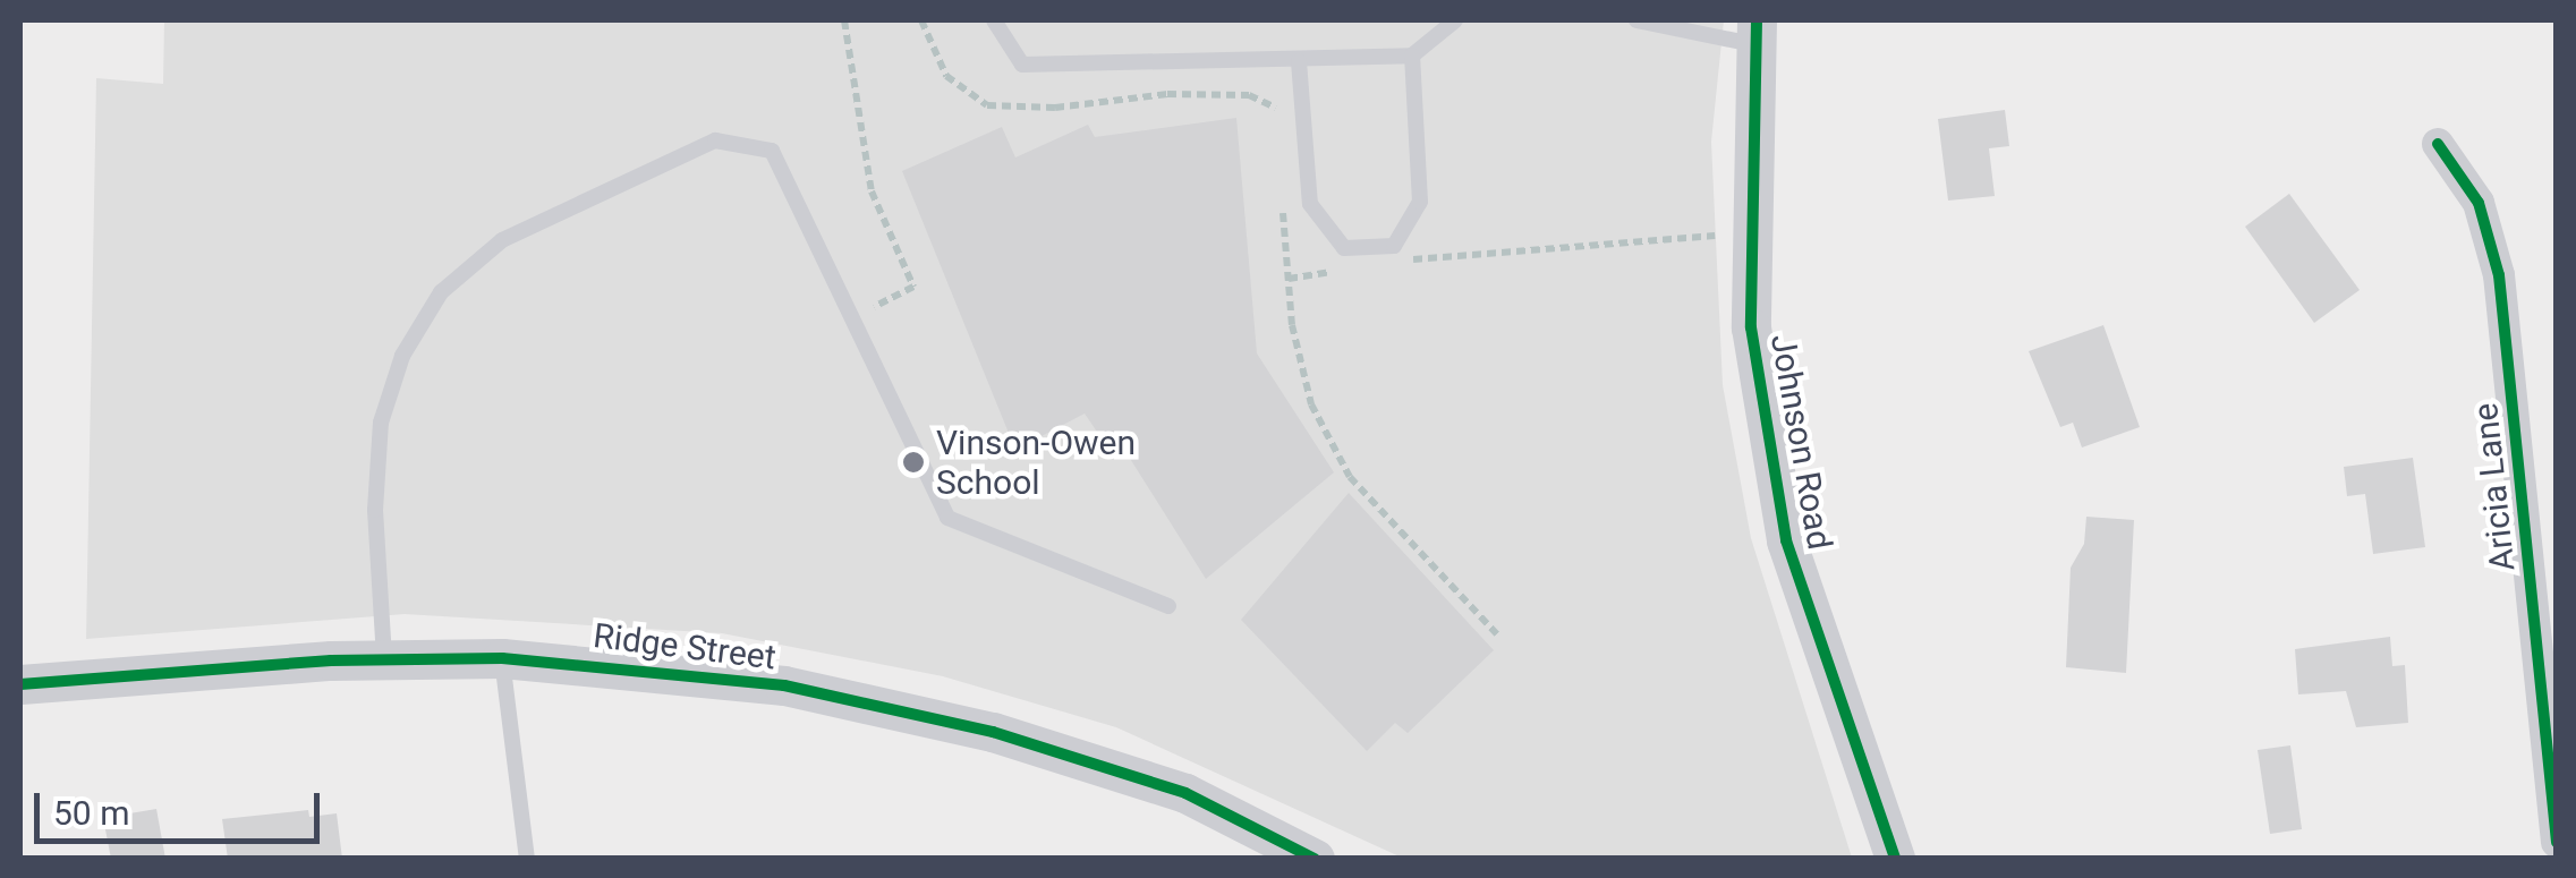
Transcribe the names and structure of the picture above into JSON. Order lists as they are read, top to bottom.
{
  "streets": {
    "street": ["Johnson Road", "Aricia Lane", "Ridge Street"]
  },
  "places": ["Vinson-Owen School"],
  "scale_bar": "50 m"
}
